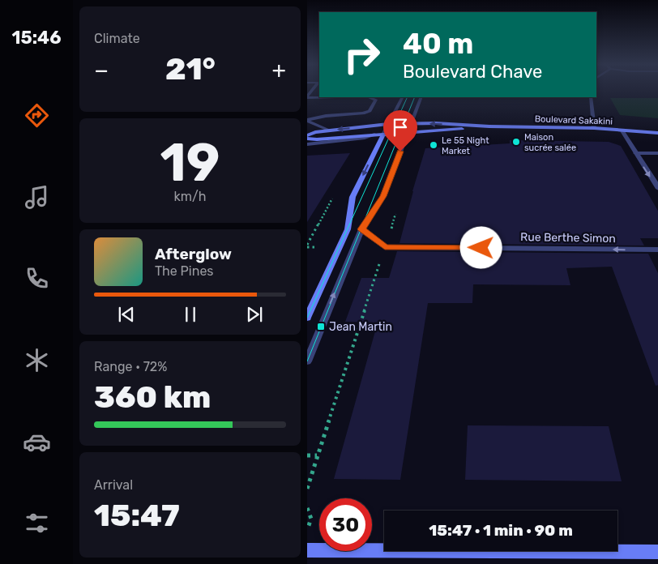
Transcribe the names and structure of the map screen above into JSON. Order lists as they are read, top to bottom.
{
  "streets": {
    "main road": ["Boulevard Sakakini"],
    "street": ["Rue Berthe Simon"]
  },
  "one_way": ["Rue Berthe Simon"],
  "places": {
    "other": ["Maison sucrée salée", "Le 55 Night Market"],
    "transit": ["Jean Martin"]
  },
  "page": {
    "tabs": "15:46",
    "tile": [
      "Climate",
      ["19", "km/h"],
      ["Range · 72%", "360 km"],
      ["Arrival", "15:47"]
    ],
    "turn": ["40 m", "Boulevard Chave"],
    "heat": ["−", "21°", "+"],
    "song": ["Afterglow", "The Pines"],
    "limit": "30",
    "trip": "15:47 · 1 min · 90 m"
  }
}
